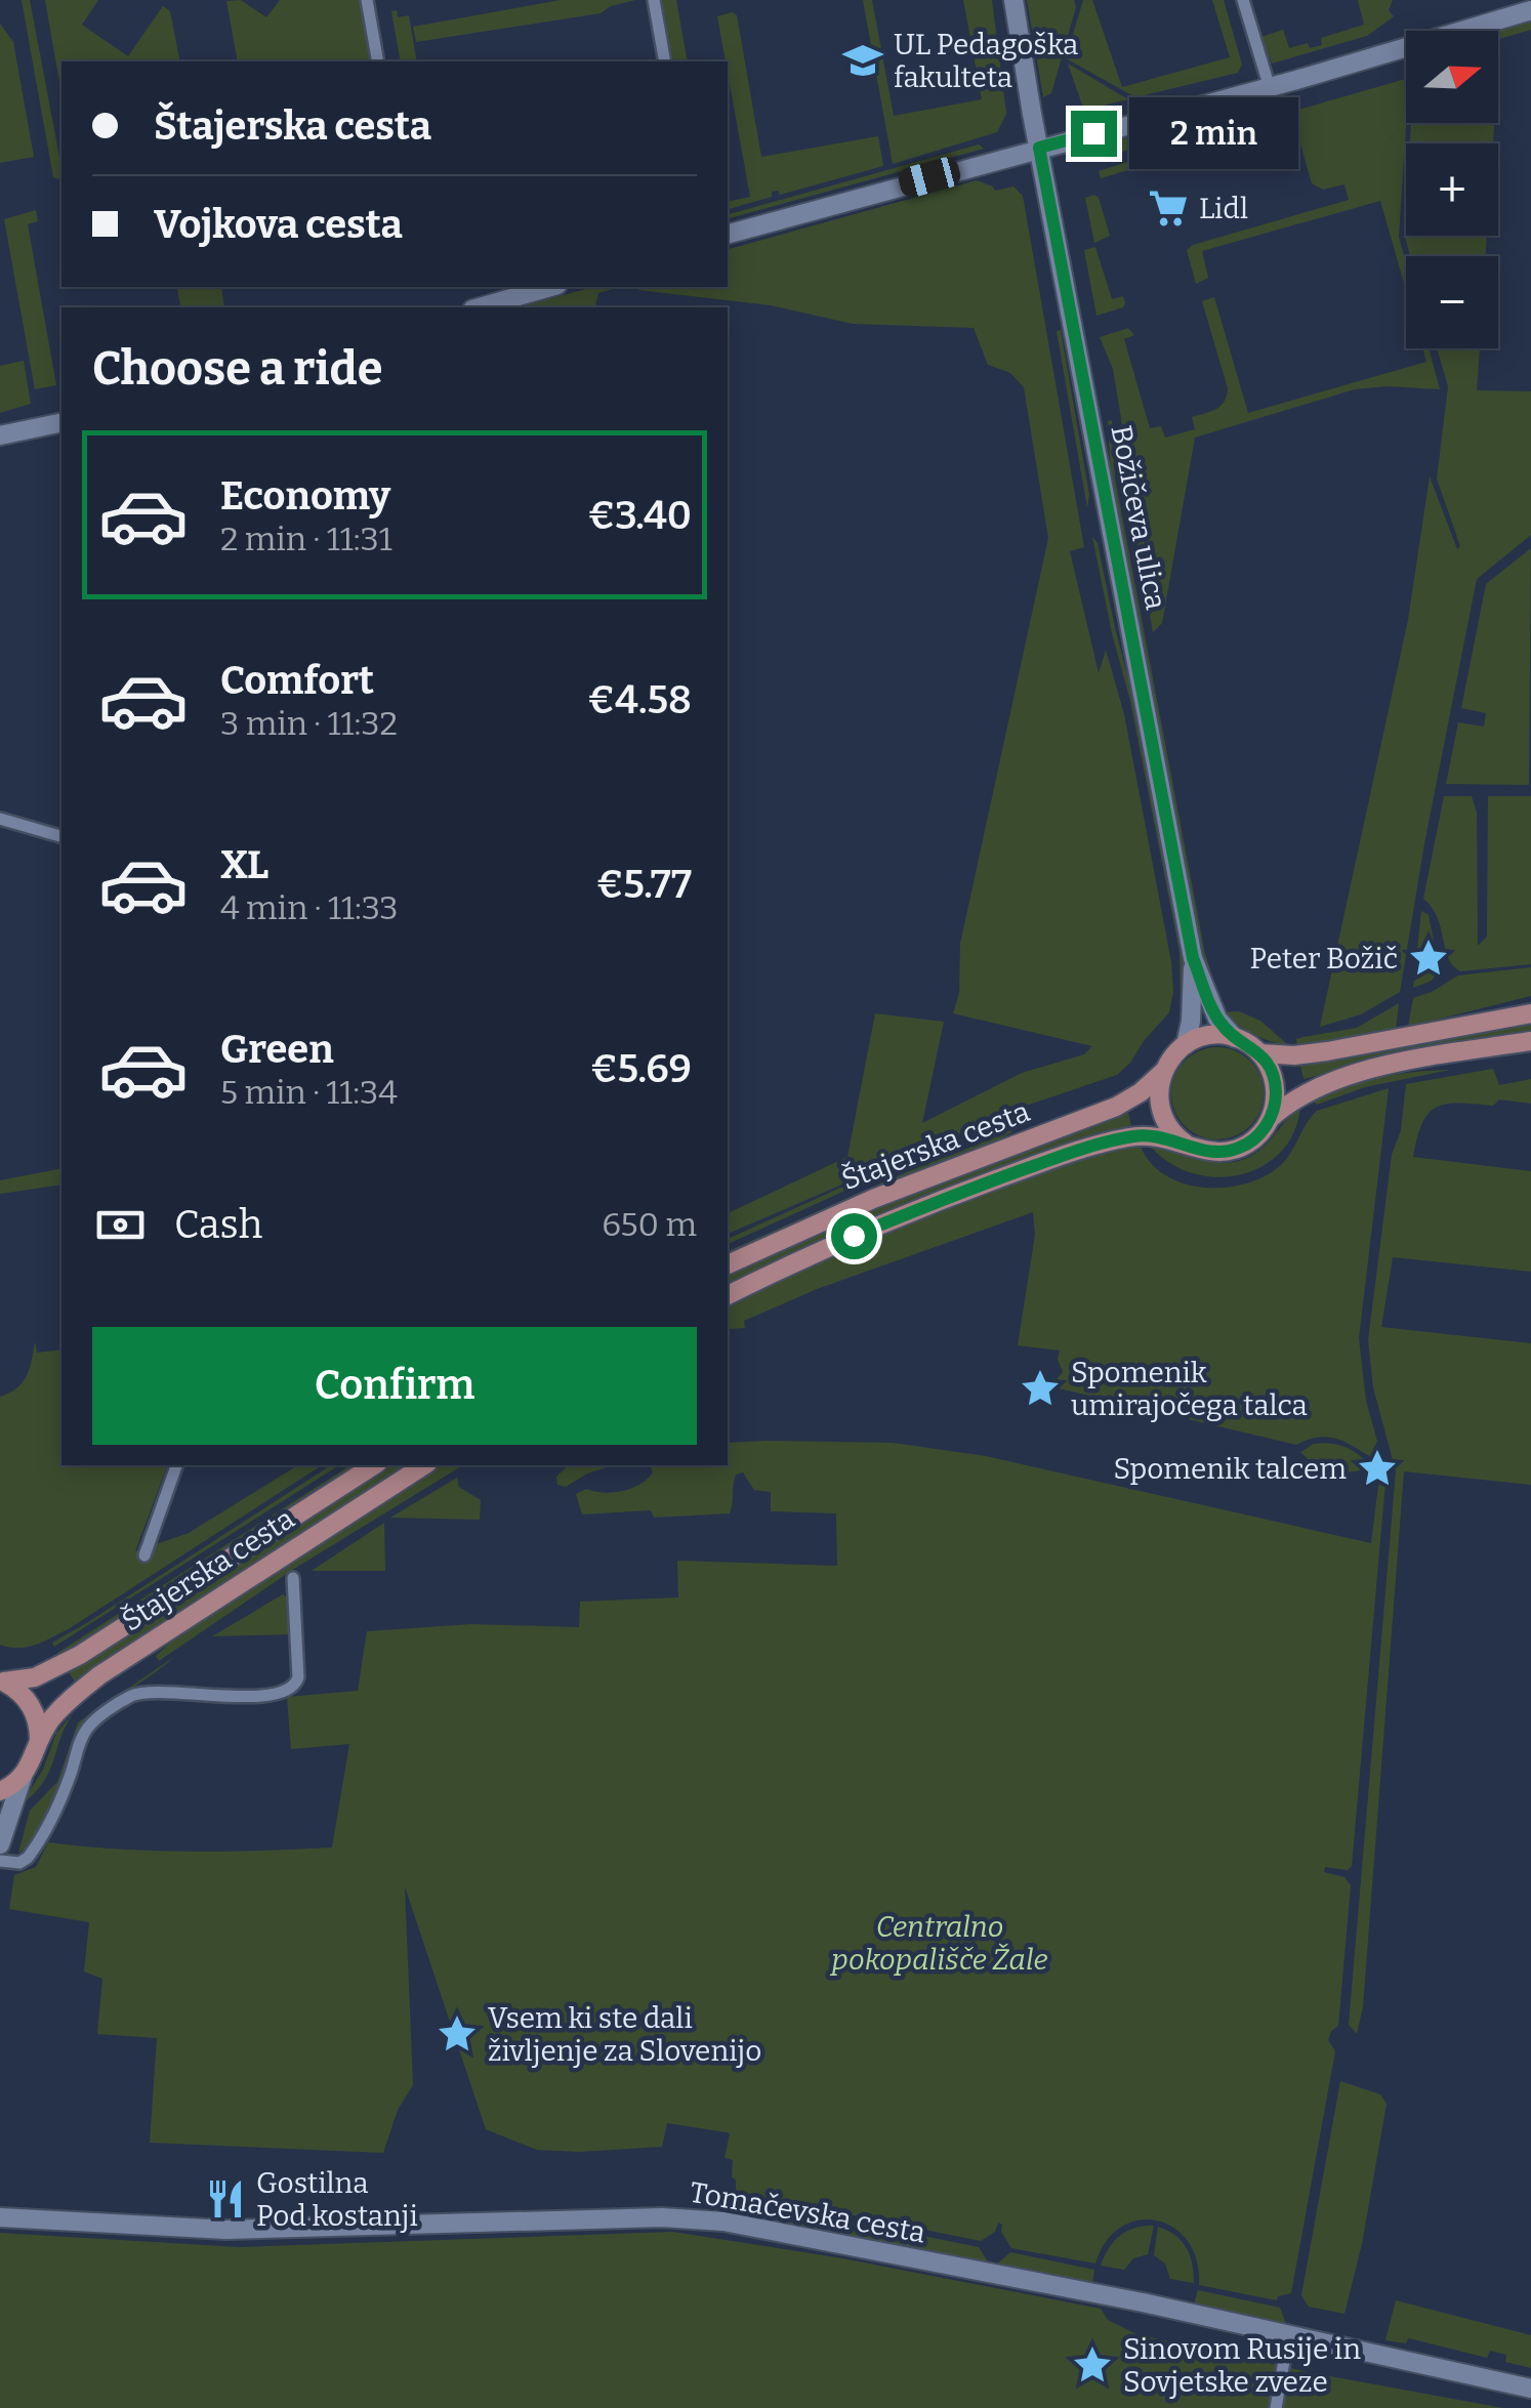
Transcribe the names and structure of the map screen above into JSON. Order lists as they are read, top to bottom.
{
  "streets": {
    "main road": ["Štajerska cesta"],
    "street": ["Božičeva ulica", "Tomačevska cesta"]
  },
  "crossings": [
    ["Božičeva ulica", "Štajerska cesta"]
  ],
  "parks": ["Centralno pokopališče Žale"],
  "places": {
    "school or university": ["UL Pedagoška fakulteta"],
    "supermarket": ["Lidl"],
    "place": [
      "Peter Božič",
      "Spomenik umirajočega talca",
      "Spomenik talcem",
      "Vsem ki ste dali življenje za Slovenijo",
      "Sinovom Rusije in Sovjetske zveze"
    ],
    "restaurant": ["Gostilna Pod kostanji"]
  },
  "north": "right",
  "page": {
    "map_buttons": ["+", "−"],
    "banner": ["Štajerska cesta", "Vojkova cesta"],
    "bubble": "2 min",
    "heading": "Choose a ride",
    "list": [
      {
        "name": "Economy",
        "note": "2 min · 11:31",
        "value": "€3.40"
      },
      {
        "name": "Comfort",
        "note": "3 min · 11:32",
        "value": "€4.58"
      },
      {
        "name": "XL",
        "note": "4 min · 11:33",
        "value": "€5.77"
      },
      {
        "name": "Green",
        "note": "5 min · 11:34",
        "value": "€5.69"
      }
    ],
    "pay": ["Cash", "650 m"],
    "buttons": "Confirm"
  }
}
